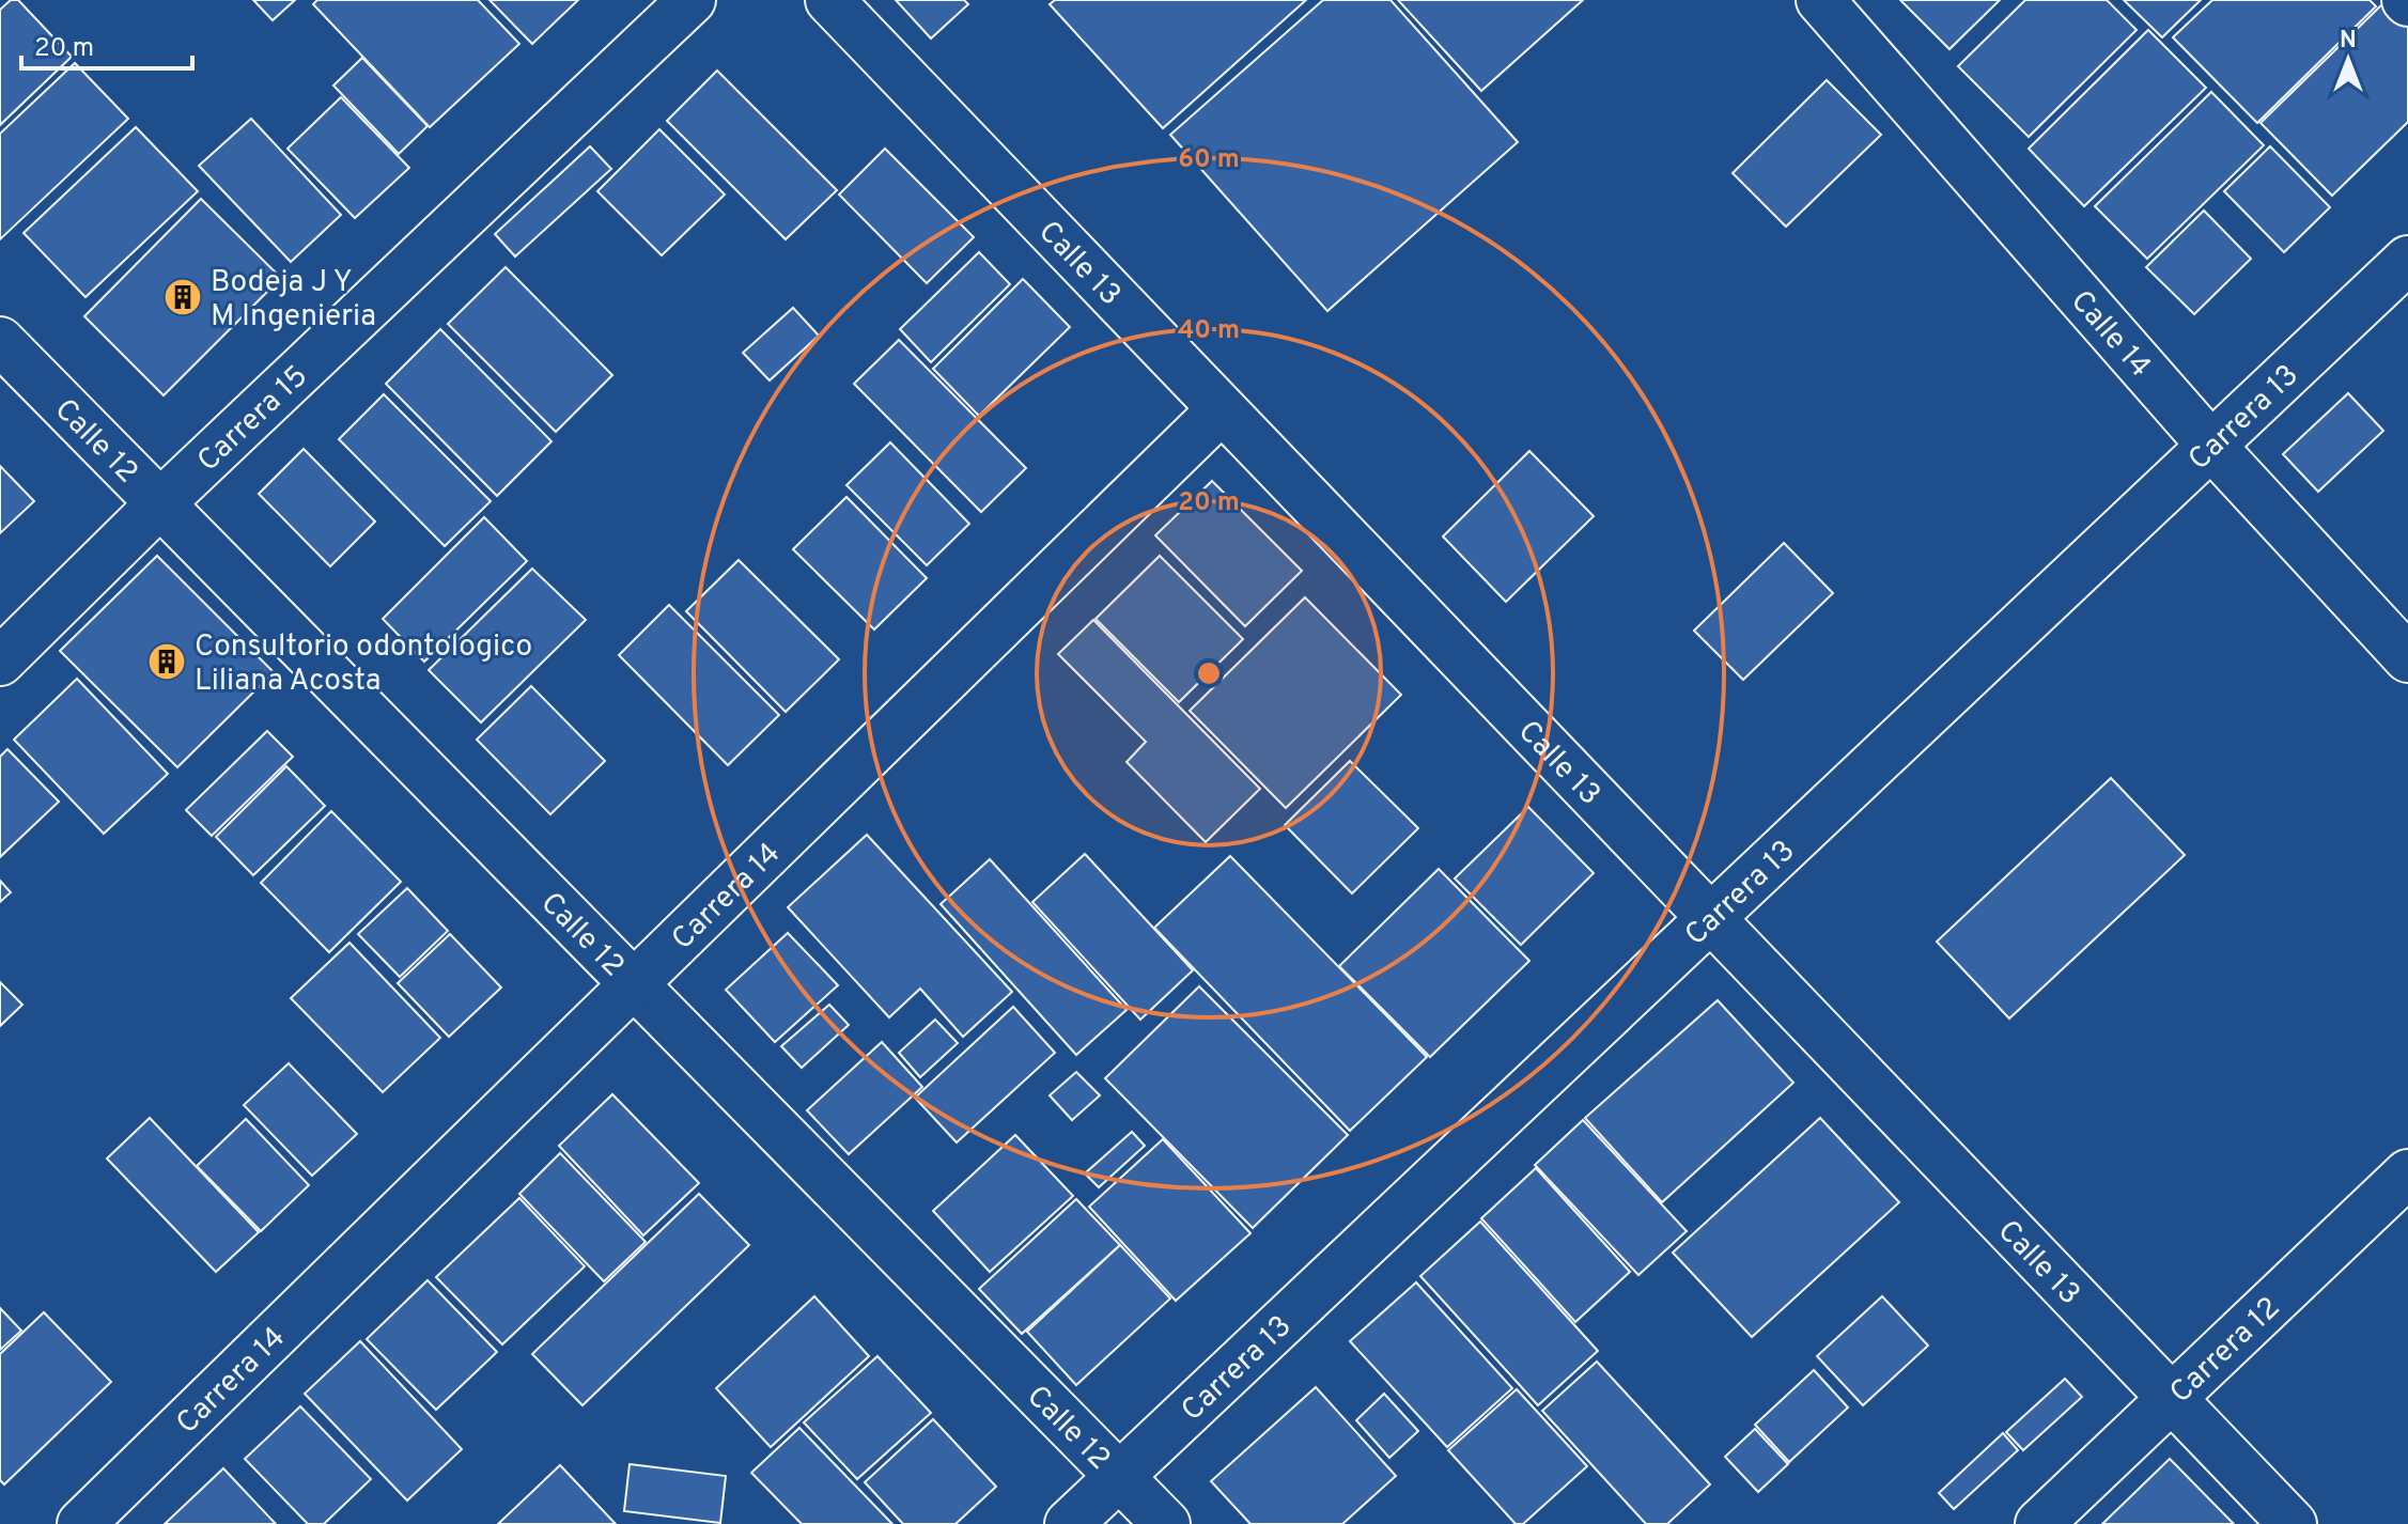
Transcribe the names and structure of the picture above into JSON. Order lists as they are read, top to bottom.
{
  "streets": {
    "street": [
      "Calle 13",
      "Calle 14",
      "Carrera 13",
      "Carrera 15",
      "Calle 12",
      "Carrera 14",
      "Carrera 12"
    ]
  },
  "crossings": [
    ["Calle 13", "Carrera 13"],
    ["Calle 13", "Carrera 14"],
    ["Calle 13", "Carrera 12"],
    ["Calle 14", "Carrera 13"],
    ["Carrera 13", "Calle 12"],
    ["Carrera 15", "Calle 12"],
    ["Calle 12", "Carrera 14"]
  ],
  "places": {
    "building": ["Bodeja J Y M Ingenieria", "Consultorio odontologico Liliana Acosta"]
  },
  "scale_bar": "20 m",
  "north": "top",
  "rings": ["60 m", "40 m", "20 m"]
}
